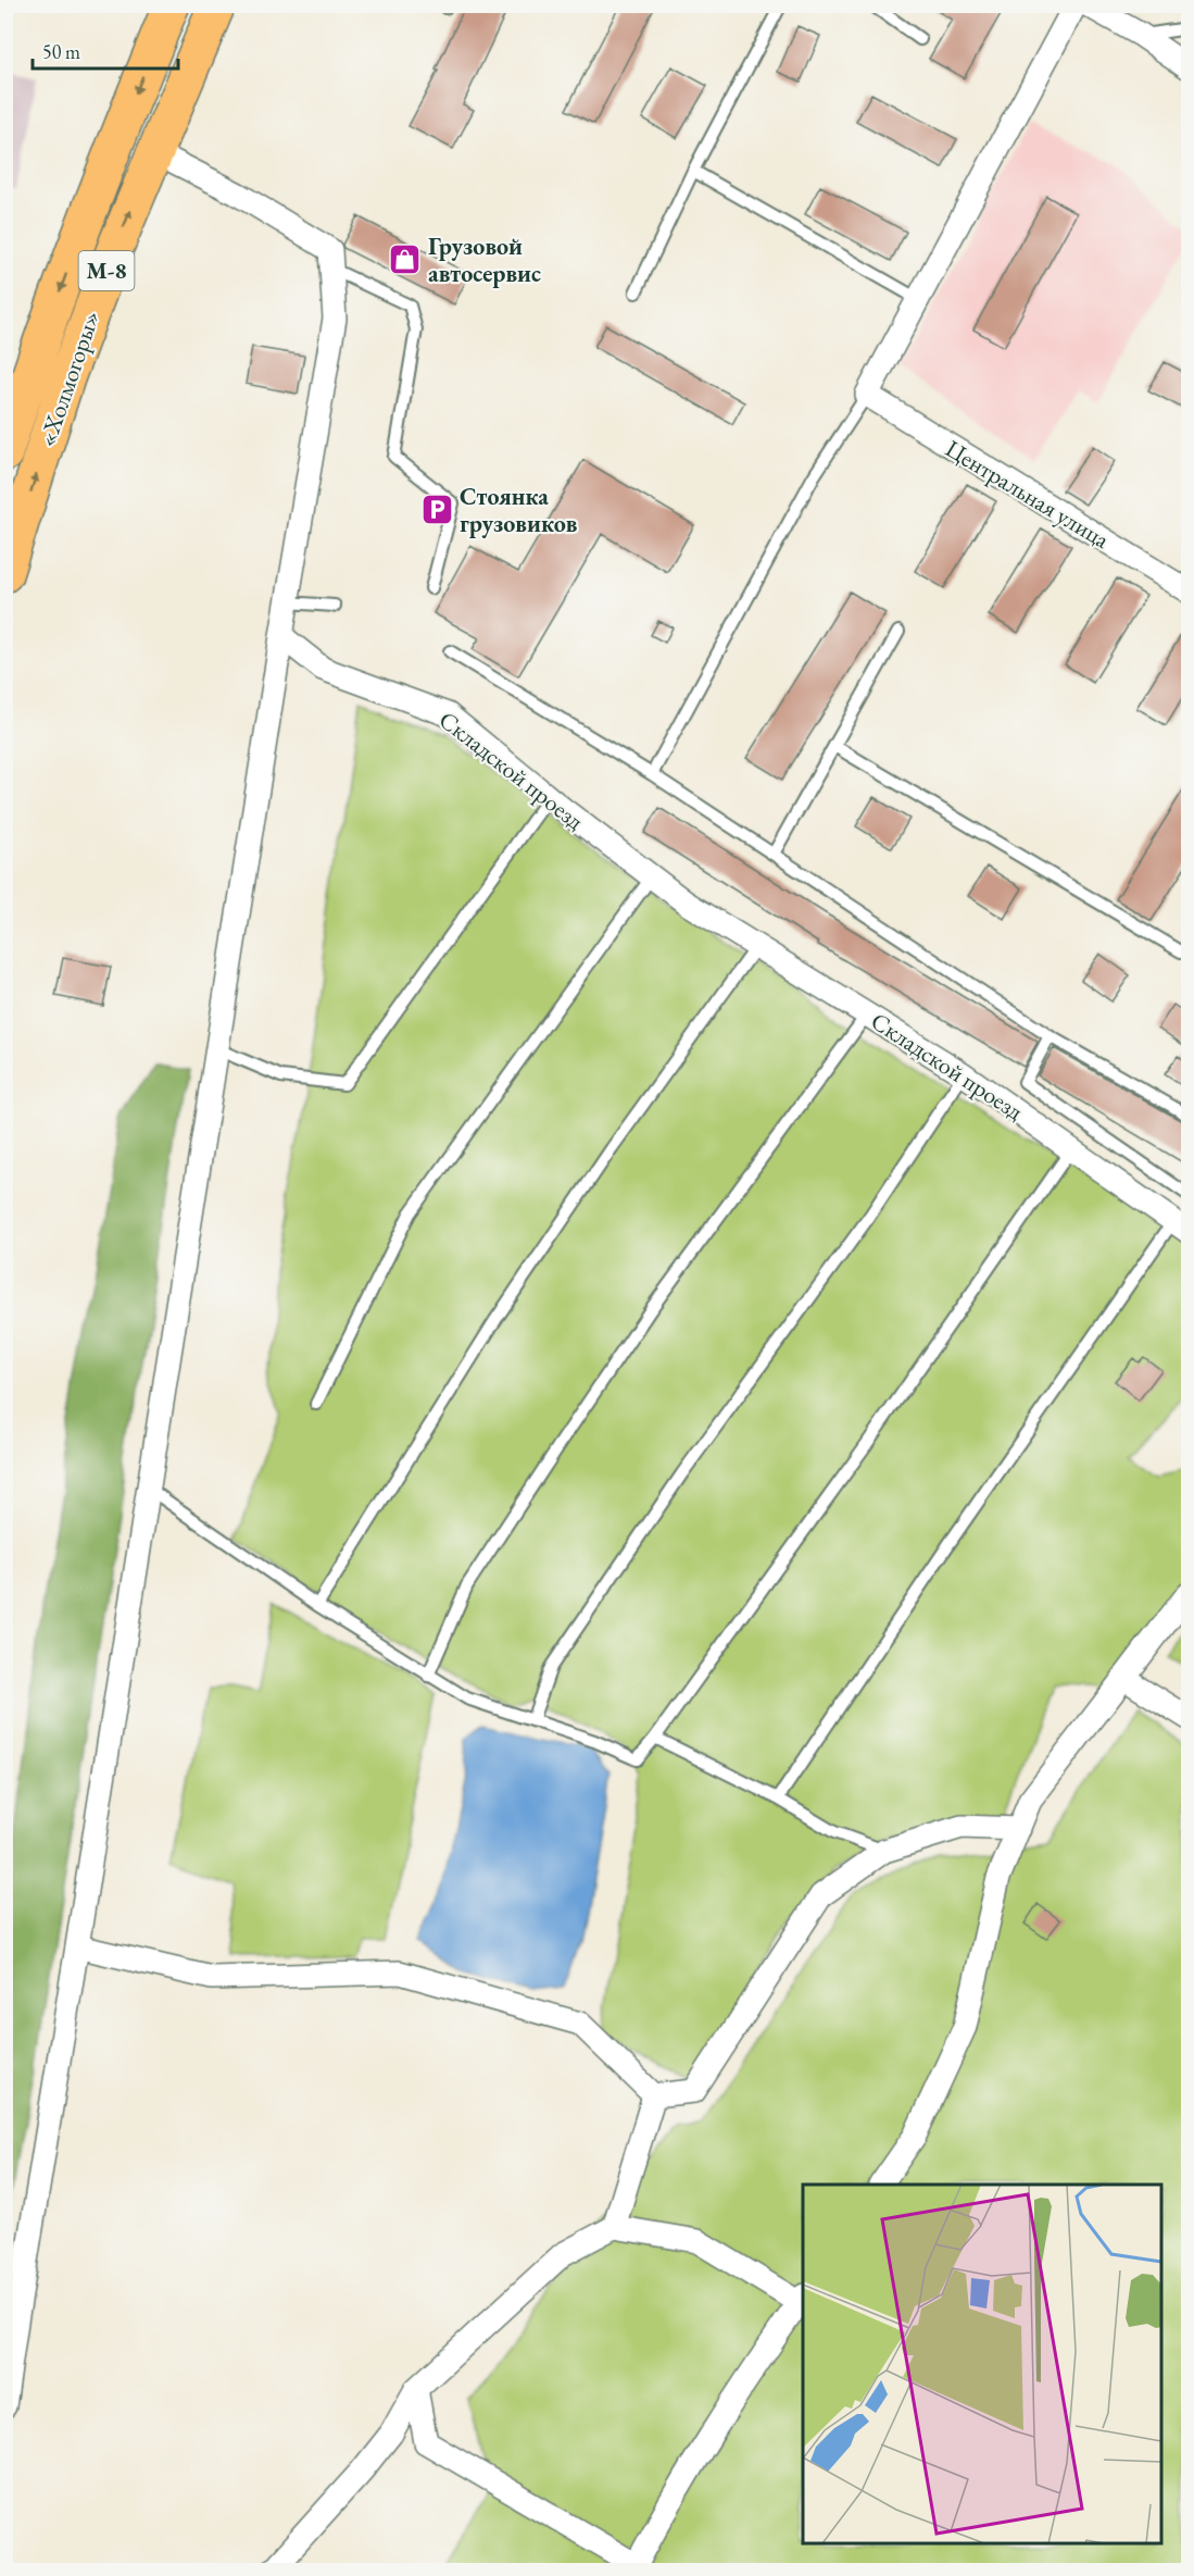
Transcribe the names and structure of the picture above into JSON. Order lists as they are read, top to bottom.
{
  "streets": {
    "highway": ["М-8", "«Холмогоры»"],
    "street": ["Центральная улица", "Складской проезд"]
  },
  "places": {
    "shop": ["Грузовой автосервис"],
    "parking": ["Стоянка грузовиков"]
  },
  "scale_bar": "50 m"
}
